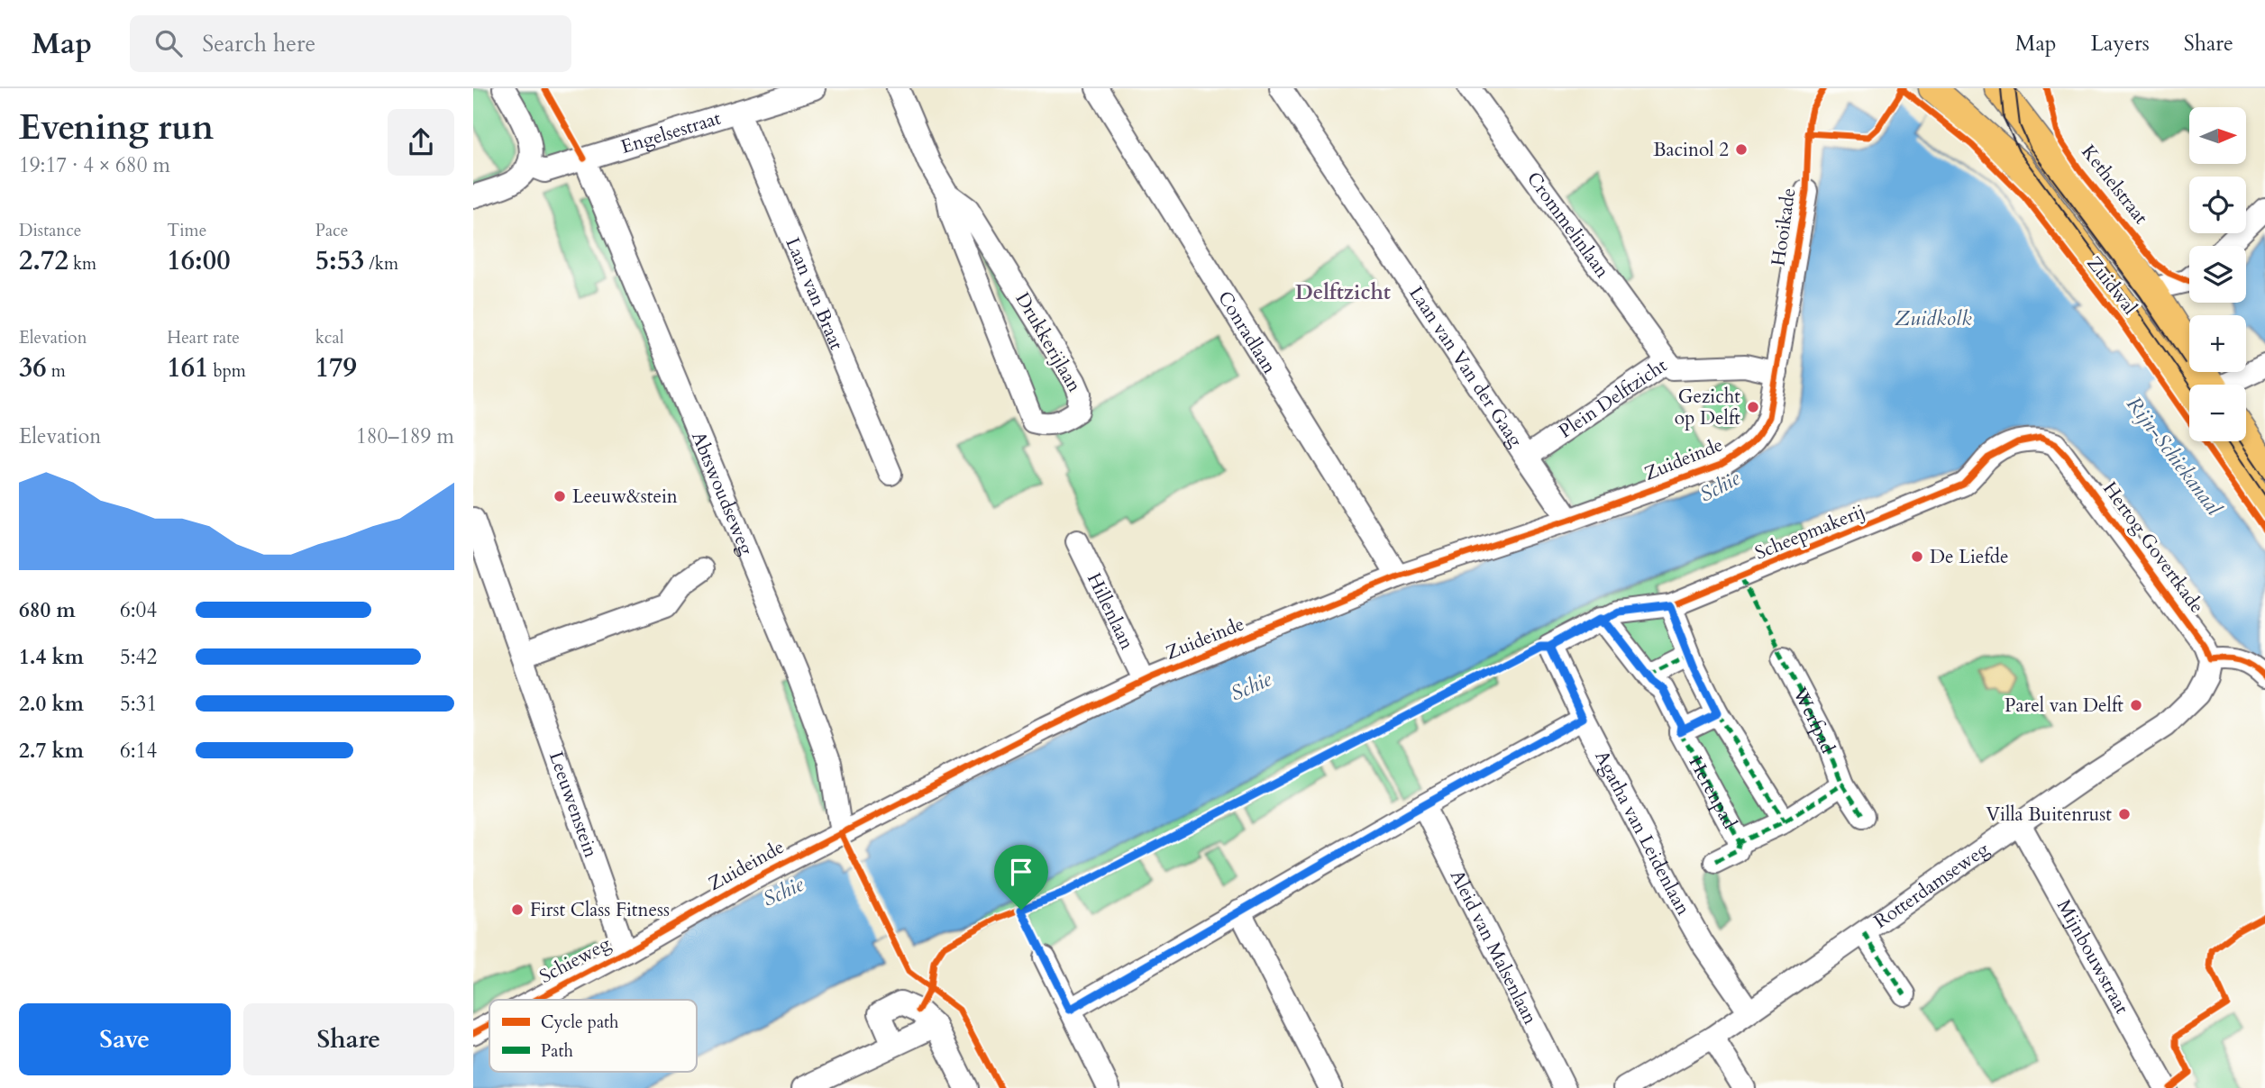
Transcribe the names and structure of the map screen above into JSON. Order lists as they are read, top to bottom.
{
  "streets": {
    "main road": ["Zuidwal"],
    "street": [
      "Engelsestraat",
      "Crommelinlaan",
      "Hooikade",
      "Laan van Braat",
      "Conradlaan",
      "Drukkerijlaan",
      "Laan van Van der Gaag",
      "Plein Delftzicht",
      "Zuideinde",
      "Abtswoudseweg",
      "Scheepmakerij",
      "Hertog Govertkade",
      "Hillenlaan",
      "Werfpad",
      "Herenpad",
      "Leeuwenstein",
      "Agatha van Leidenlaan",
      "Rotterdamseweg",
      "Aleid van Malsenlaan",
      "Mijnbouwstraat",
      "Schieweg"
    ],
    "cycle path": ["Kethelstraat"]
  },
  "crossings": [
    ["Engelsestraat", "Laan van Braat"],
    ["Engelsestraat", "Abtswoudseweg"],
    ["Crommelinlaan", "Plein Delftzicht"],
    ["Hooikade", "Plein Delftzicht"],
    ["Hooikade", "Zuideinde"],
    ["Conradlaan", "Zuideinde"],
    ["Laan van Van der Gaag", "Plein Delftzicht"],
    ["Plein Delftzicht", "Zuideinde"],
    ["Zuideinde", "Abtswoudseweg"],
    ["Zuideinde", "Hillenlaan"],
    ["Zuideinde", "Leeuwenstein"],
    ["Zuideinde", "Schieweg"],
    ["Scheepmakerij", "Hertog Govertkade"],
    ["Scheepmakerij", "Agatha van Leidenlaan"],
    ["Hertog Govertkade", "Rotterdamseweg"],
    ["Werfpad", "Herenpad"],
    ["Leeuwenstein", "Schieweg"],
    ["Agatha van Leidenlaan", "Rotterdamseweg"],
    ["Rotterdamseweg", "Mijnbouwstraat"]
  ],
  "districts": ["Delftzicht"],
  "water": ["Zuidkolk", "Rijn-Schiekanaal", "Schie"],
  "places": [
    "Bacinol 2",
    "Gezicht op Delft",
    "Leeuw&stein",
    "De Liefde",
    "Parel van Delft",
    "Villa Buitenrust",
    "First Class Fitness"
  ],
  "legend": ["Cycle path", "Path"],
  "north": "right",
  "page": {
    "header": "Map",
    "search": "Search here",
    "nav": ["Map", "Layers", "Share"],
    "heading": ["Evening run", "19:17 · 4 × 680 m"],
    "map_buttons": ["+", "−"],
    "stats": [
      ["Distance", "2.72 km"],
      ["Time", "16:00"],
      ["Pace", "5:53 /km"],
      ["Elevation", "36 m"],
      ["Heart rate", "161 bpm"],
      ["kcal", "179"]
    ],
    "chart": ["Elevation", "180–189 m"],
    "list": [
      {
        "name": "680 m",
        "note": "6:04"
      },
      {
        "name": "1.4 km",
        "note": "5:42"
      },
      {
        "name": "2.0 km",
        "note": "5:31"
      },
      {
        "name": "2.7 km",
        "note": "6:14"
      }
    ],
    "buttons": ["Save", "Share"]
  }
}
